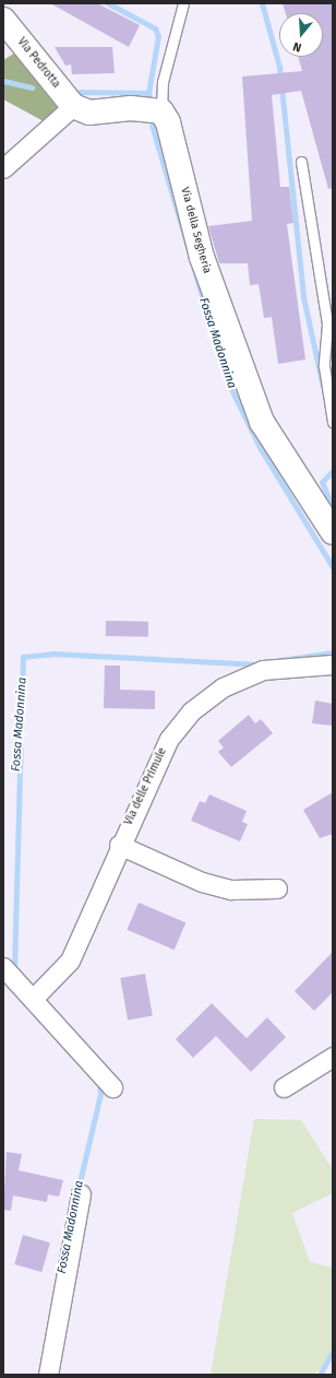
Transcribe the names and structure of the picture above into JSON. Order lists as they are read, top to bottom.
{
  "streets": {
    "street": ["Via Pedrotta", "Via della Segheria", "Via delle Primule"]
  },
  "water": ["Fossa Madonnina"],
  "north": "bottom"
}
